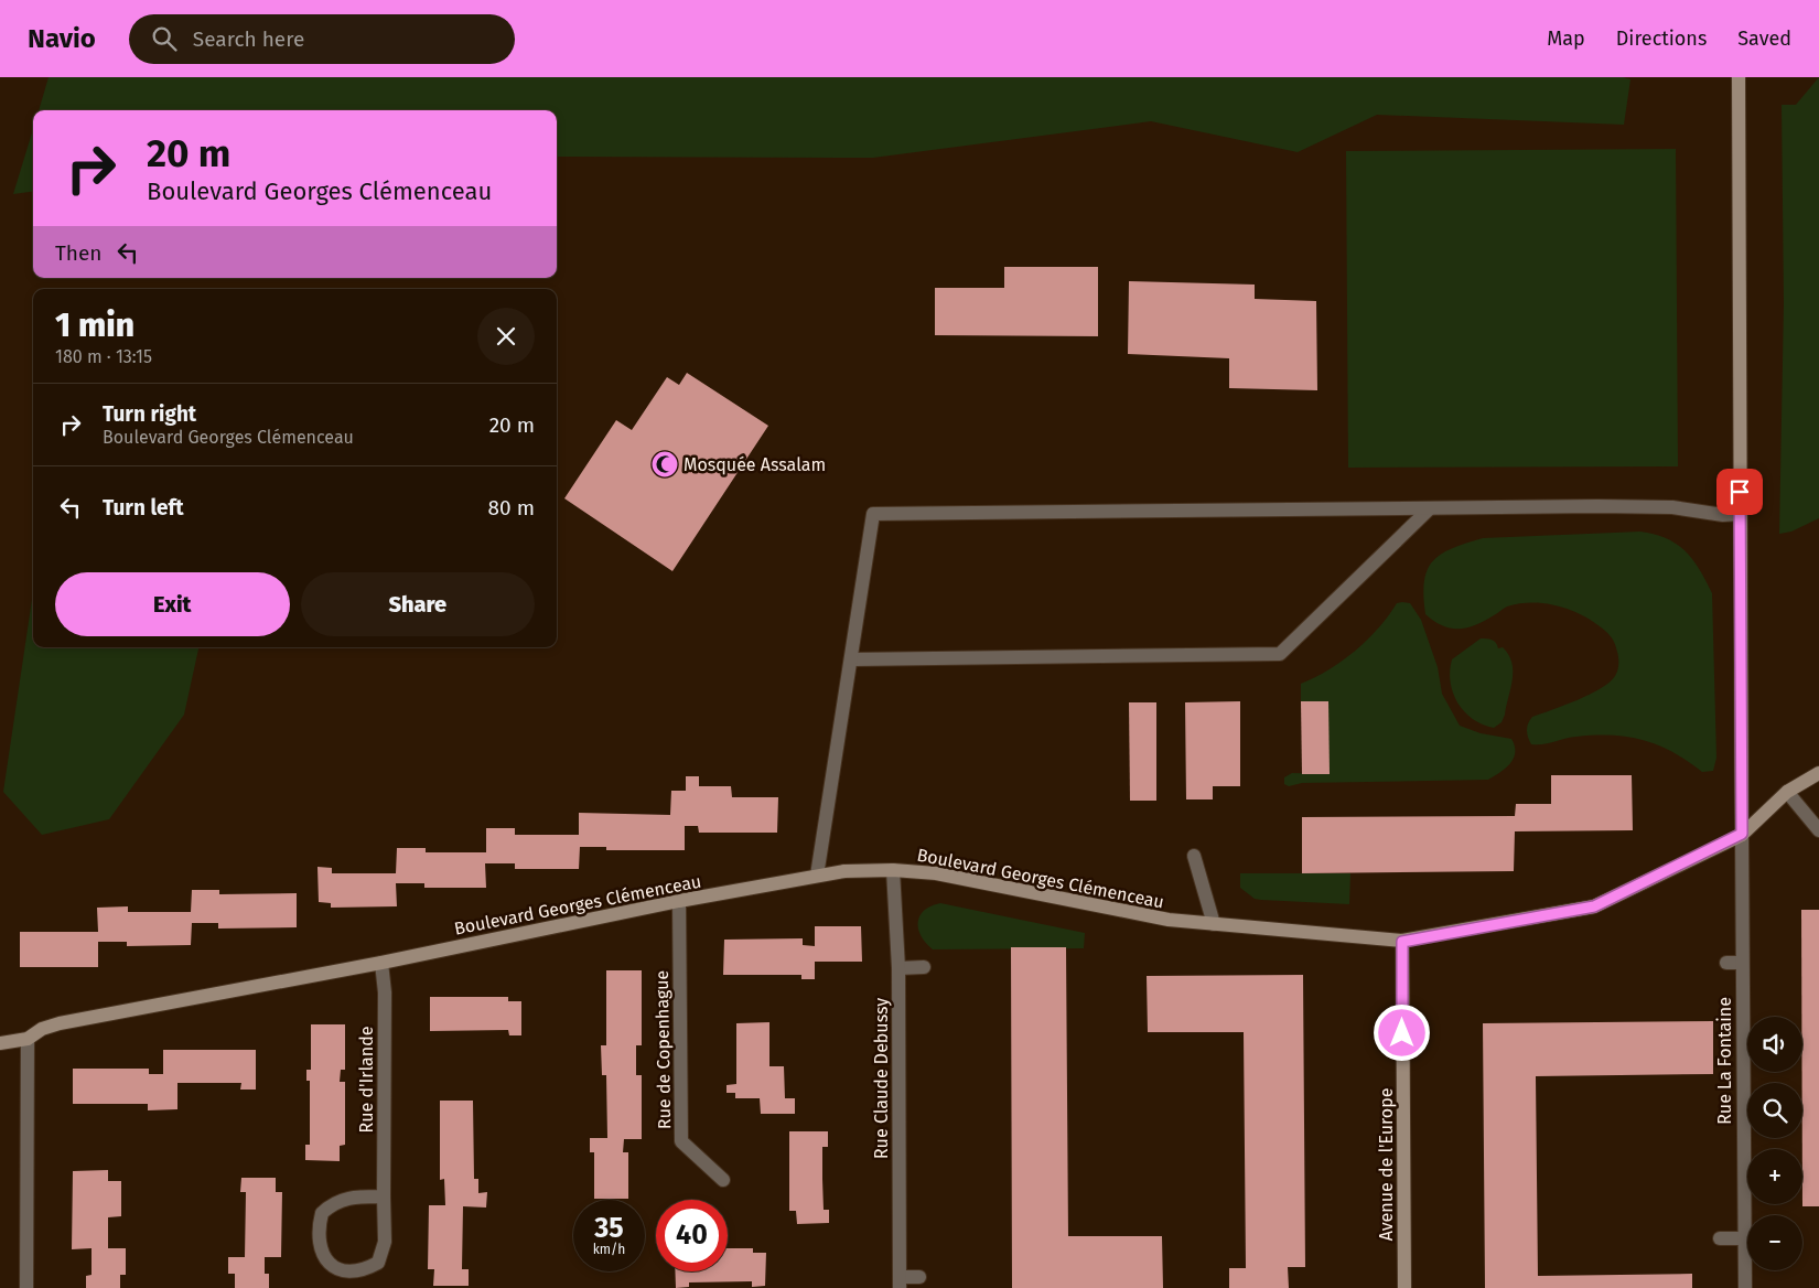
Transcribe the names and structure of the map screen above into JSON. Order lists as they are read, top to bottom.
{
  "streets": {
    "street": [
      "Boulevard Georges Clémenceau",
      "Rue de Copenhague",
      "Rue La Fontaine",
      "Rue Claude Debussy",
      "Rue d'Irlande",
      "Avenue de l'Europe"
    ]
  },
  "crossings": [
    ["Boulevard Georges Clémenceau", "Rue de Copenhague"],
    ["Boulevard Georges Clémenceau", "Rue La Fontaine"],
    ["Boulevard Georges Clémenceau", "Rue Claude Debussy"],
    ["Boulevard Georges Clémenceau", "Rue d'Irlande"],
    ["Boulevard Georges Clémenceau", "Avenue de l'Europe"]
  ],
  "places": {
    "mosque": ["Mosquée Assalam"]
  },
  "page": {
    "header": "Navio",
    "search": "Search here",
    "nav": ["Map", "Directions", "Saved"],
    "turn": ["20 m", "Boulevard Georges Clémenceau"],
    "then": "Then",
    "heading": ["1 min", "180 m · 13:15"],
    "list": [
      {
        "name": "Turn right",
        "note": "Boulevard Georges Clémenceau",
        "value": "20 m"
      },
      {
        "name": "Turn left",
        "value": "80 m"
      }
    ],
    "buttons": ["Exit", "Share"],
    "map_buttons": ["+", "−"],
    "speed": "35 km/h",
    "limit": "40"
  }
}
